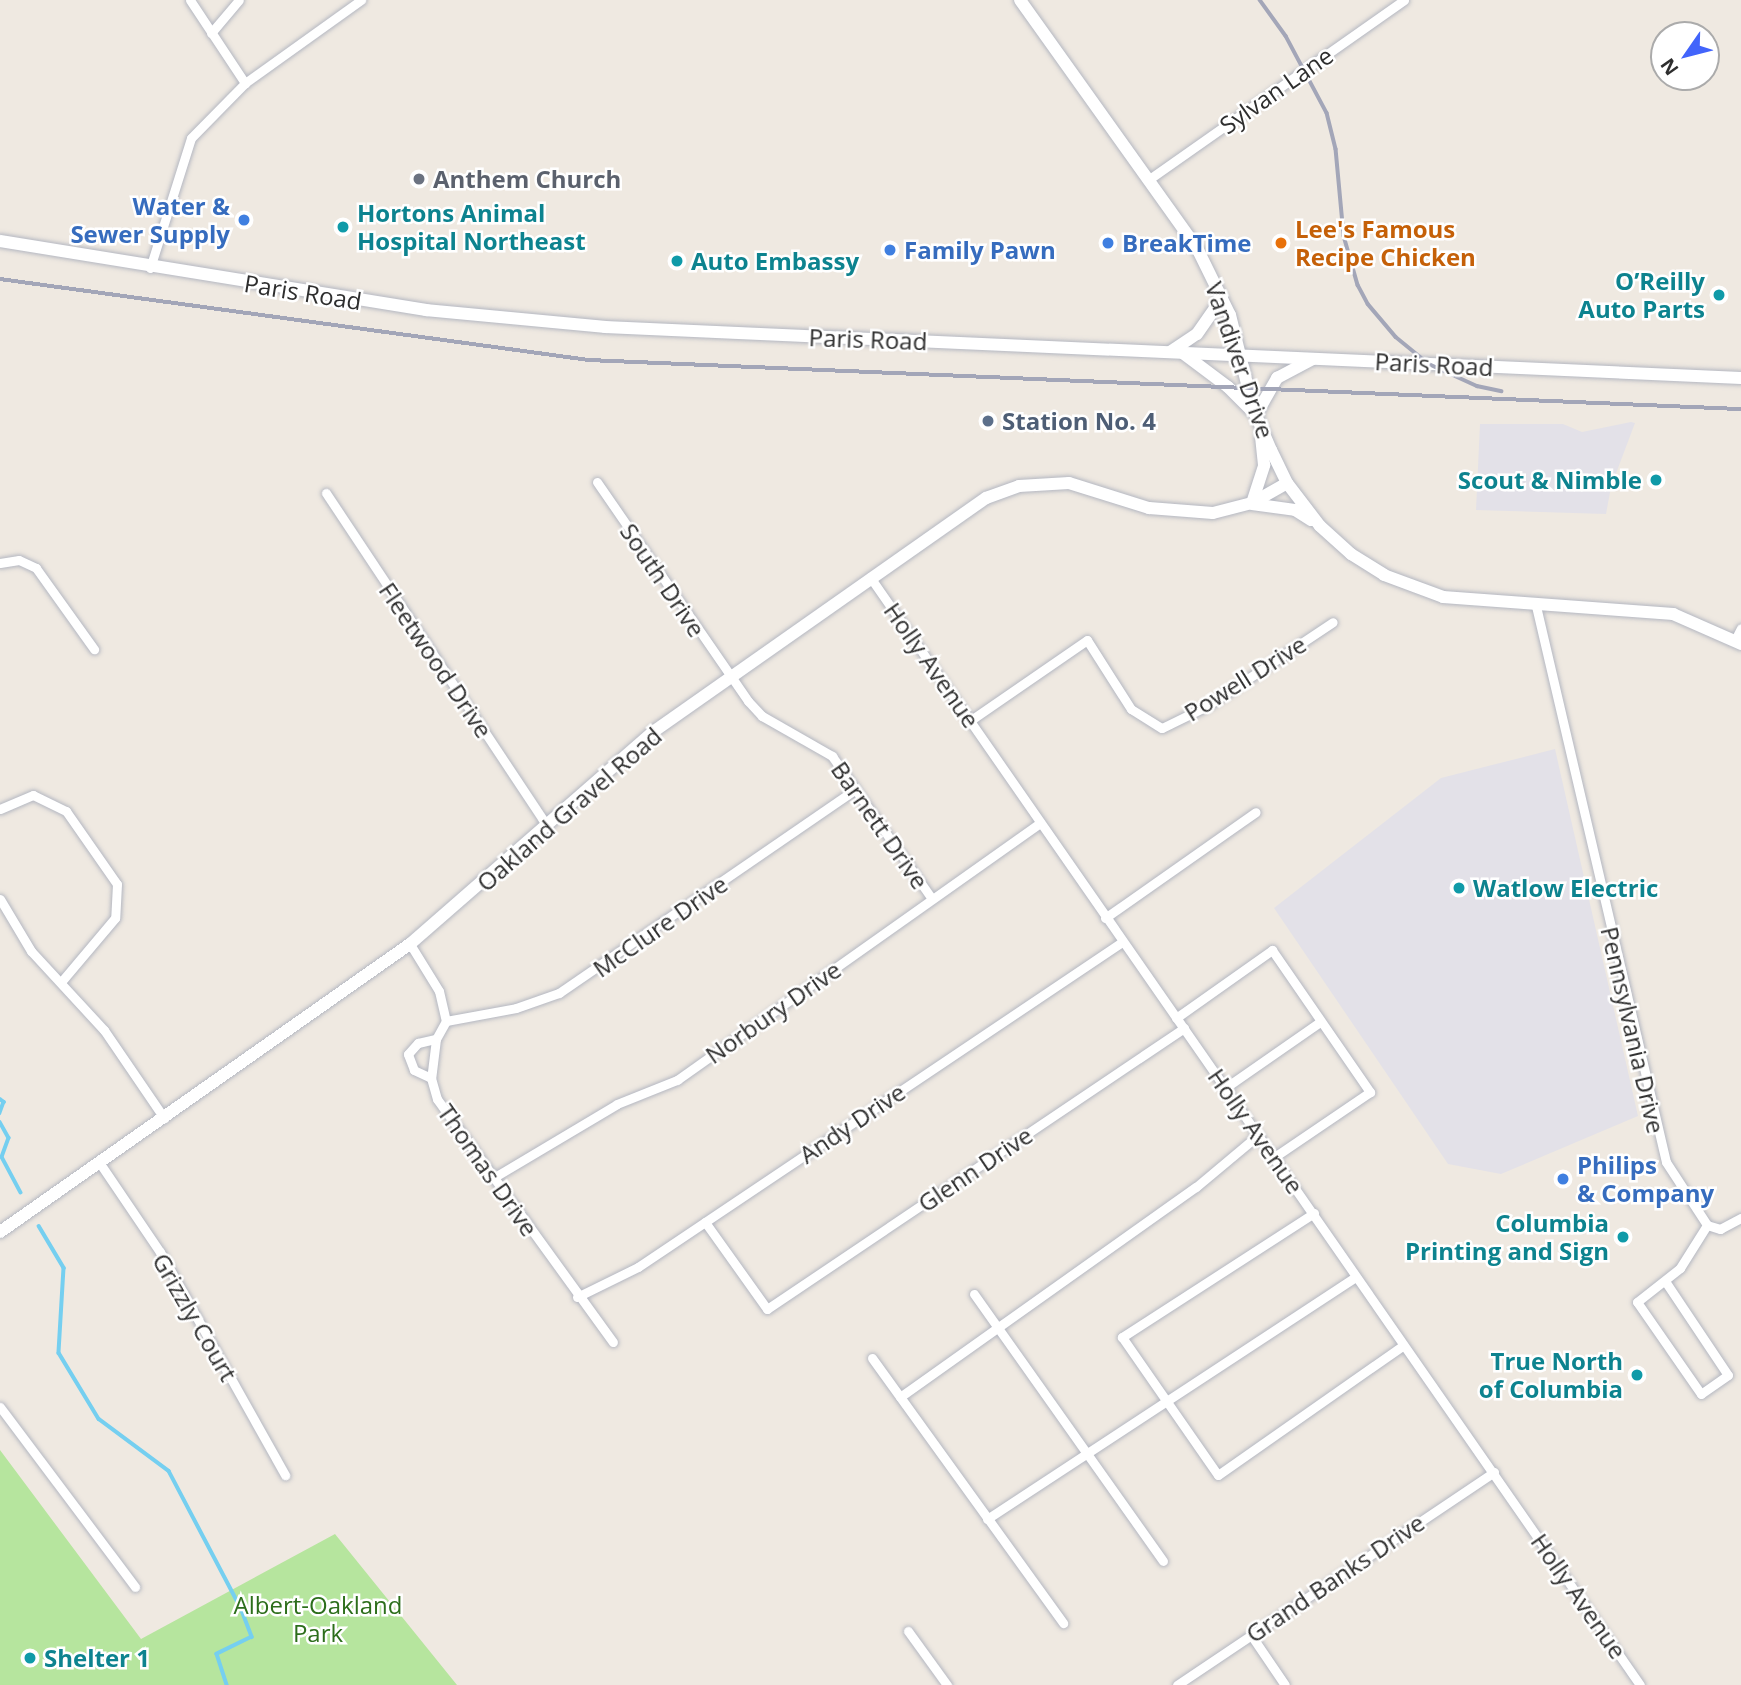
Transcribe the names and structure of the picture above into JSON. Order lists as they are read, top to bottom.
{
  "streets": {
    "main road": ["Paris Road", "Vandiver Drive", "Oakland Gravel Road"],
    "street": [
      "Sylvan Lane",
      "South Drive",
      "Fleetwood Drive",
      "Holly Avenue",
      "Powell Drive",
      "Barnett Drive",
      "McClure Drive",
      "Norbury Drive",
      "Pennsylvania Drive",
      "Andy Drive",
      "Glenn Drive",
      "Thomas Drive",
      "Grizzly Court",
      "Grand Banks Drive"
    ]
  },
  "crossings": [
    ["Sylvan Lane", "Vandiver Drive"],
    ["Paris Road", "Vandiver Drive"],
    ["Vandiver Drive", "Oakland Gravel Road"],
    ["Vandiver Drive", "Pennsylvania Drive"],
    ["South Drive", "Oakland Gravel Road"],
    ["South Drive", "Barnett Drive"],
    ["Fleetwood Drive", "Oakland Gravel Road"],
    ["Holly Avenue", "Powell Drive"],
    ["Holly Avenue", "Oakland Gravel Road"],
    ["Holly Avenue", "Norbury Drive"],
    ["Holly Avenue", "Andy Drive"],
    ["Holly Avenue", "Glenn Drive"],
    ["Holly Avenue", "Grand Banks Drive"],
    ["Oakland Gravel Road", "Barnett Drive"],
    ["Oakland Gravel Road", "Grizzly Court"],
    ["Barnett Drive", "McClure Drive"],
    ["Barnett Drive", "Norbury Drive"],
    ["McClure Drive", "Thomas Drive"],
    ["Norbury Drive", "Thomas Drive"],
    ["Andy Drive", "Glenn Drive"],
    ["Andy Drive", "Thomas Drive"]
  ],
  "parks": ["Albert-Oakland Park"],
  "places": [
    "Anthem Church",
    "Water & Sewer Supply",
    "Hortons Animal Hospital Northeast",
    "BreakTime",
    "Lee's Famous Recipe Chicken",
    "Family Pawn",
    "Auto Embassy",
    "O’Reilly Auto Parts",
    "Station No. 4",
    "Scout & Nimble",
    "Watlow Electric",
    "Philips & Company",
    "Columbia Printing and Sign",
    "True North of Columbia",
    "Shelter 1"
  ],
  "north": "bottom left"
}
